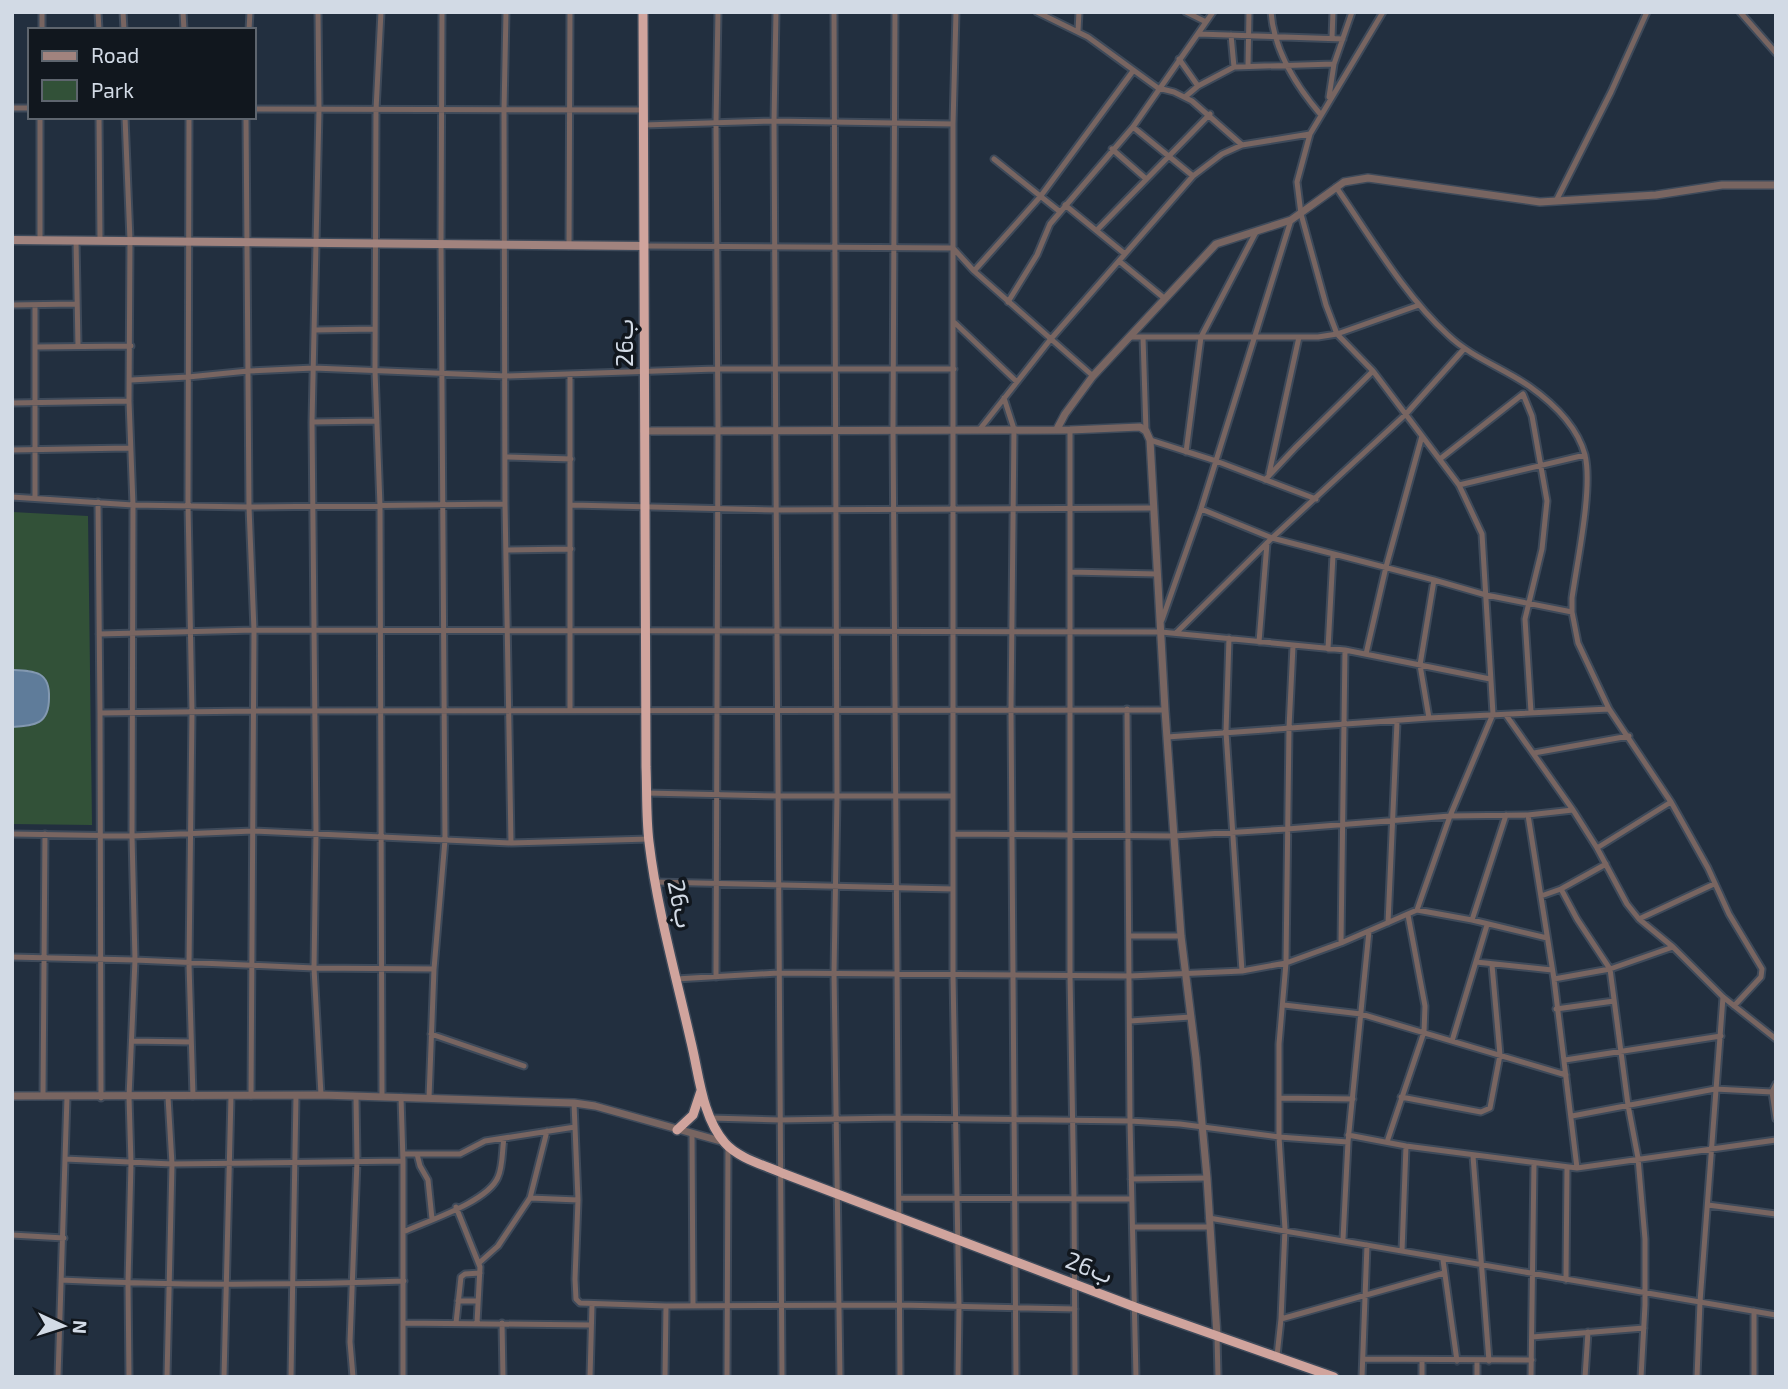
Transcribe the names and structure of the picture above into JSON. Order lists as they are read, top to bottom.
{
  "streets": {
    "highway": ["26ب"]
  },
  "legend": ["Road", "Park"],
  "north": "right"
}
